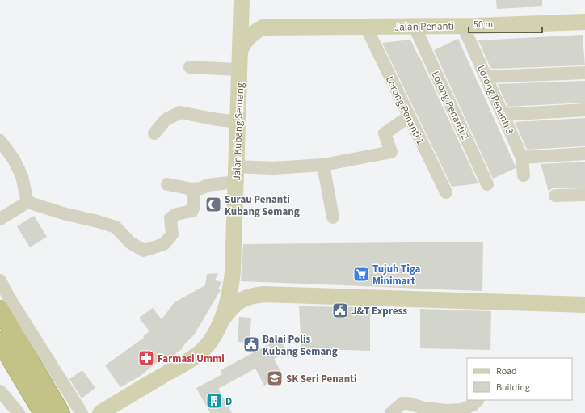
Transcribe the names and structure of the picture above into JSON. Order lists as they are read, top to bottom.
{
  "streets": {
    "main road": ["Jalan Penanti", "Jalan Kubang Semang"],
    "street": ["Lorong Penanti 3", "Lorong Penanti 2", "Lorong Penanti 1"]
  },
  "crossings": [
    ["Jalan Penanti", "Lorong Penanti 3"],
    ["Jalan Penanti", "Lorong Penanti 2"],
    ["Jalan Penanti", "Lorong Penanti 1"]
  ],
  "places": {
    "mosque": ["Surau Penanti Kubang Semang"],
    "supermarket": ["Tujuh Tiga Minimart"],
    "public building": ["J&T Express", "Balai Polis Kubang Semang"],
    "pharmacy": ["Farmasi Ummi"],
    "school or university": ["SK Seri Penanti"],
    "building": ["D"]
  },
  "legend": ["Road", "Building"],
  "scale_bar": "50 m"
}
